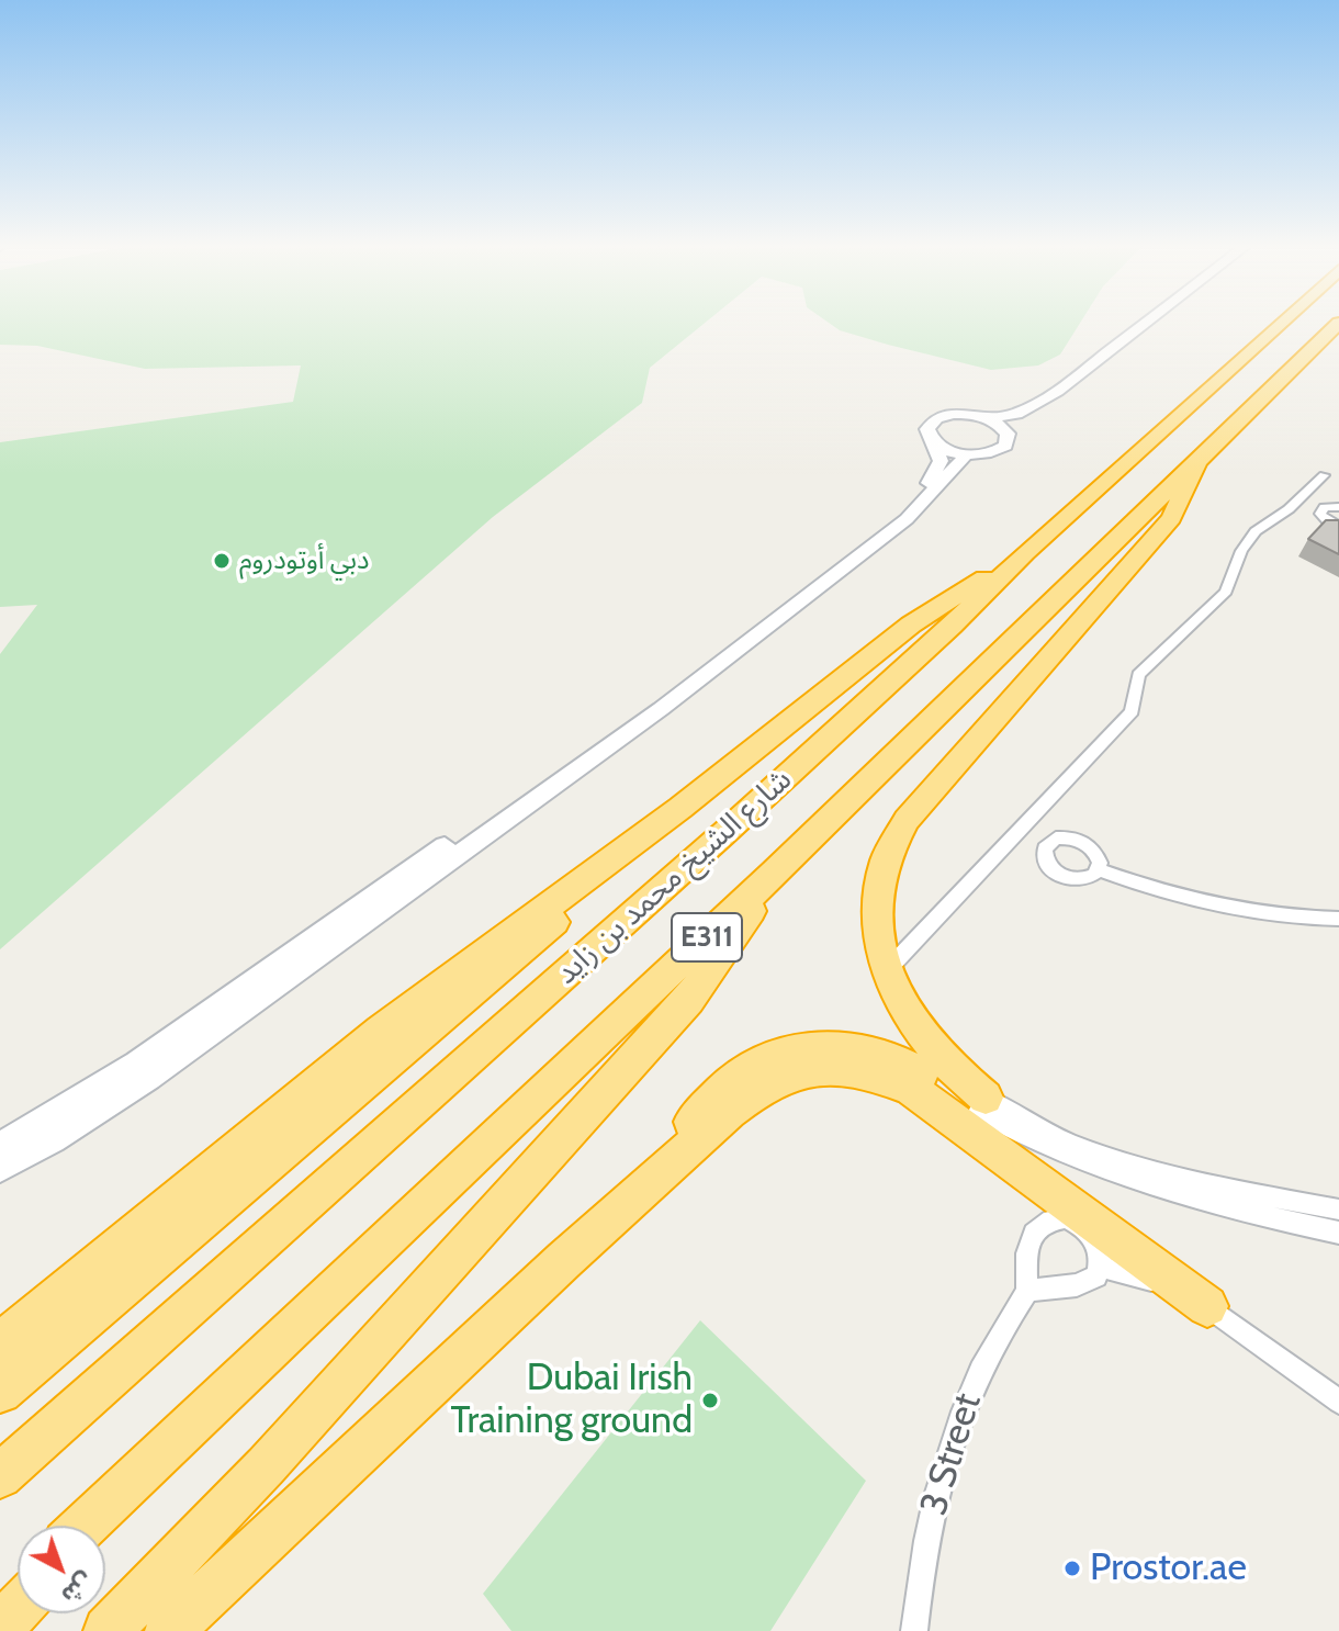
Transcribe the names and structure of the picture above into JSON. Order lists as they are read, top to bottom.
{
  "streets": {
    "highway": ["شارع الشيخ محمد بن زايد", "E311"],
    "street": ["3 Street"]
  },
  "places": ["دبي أوتودروم", "Dubai Irish Training ground", "Prostor.ae"],
  "north": "bottom right"
}
